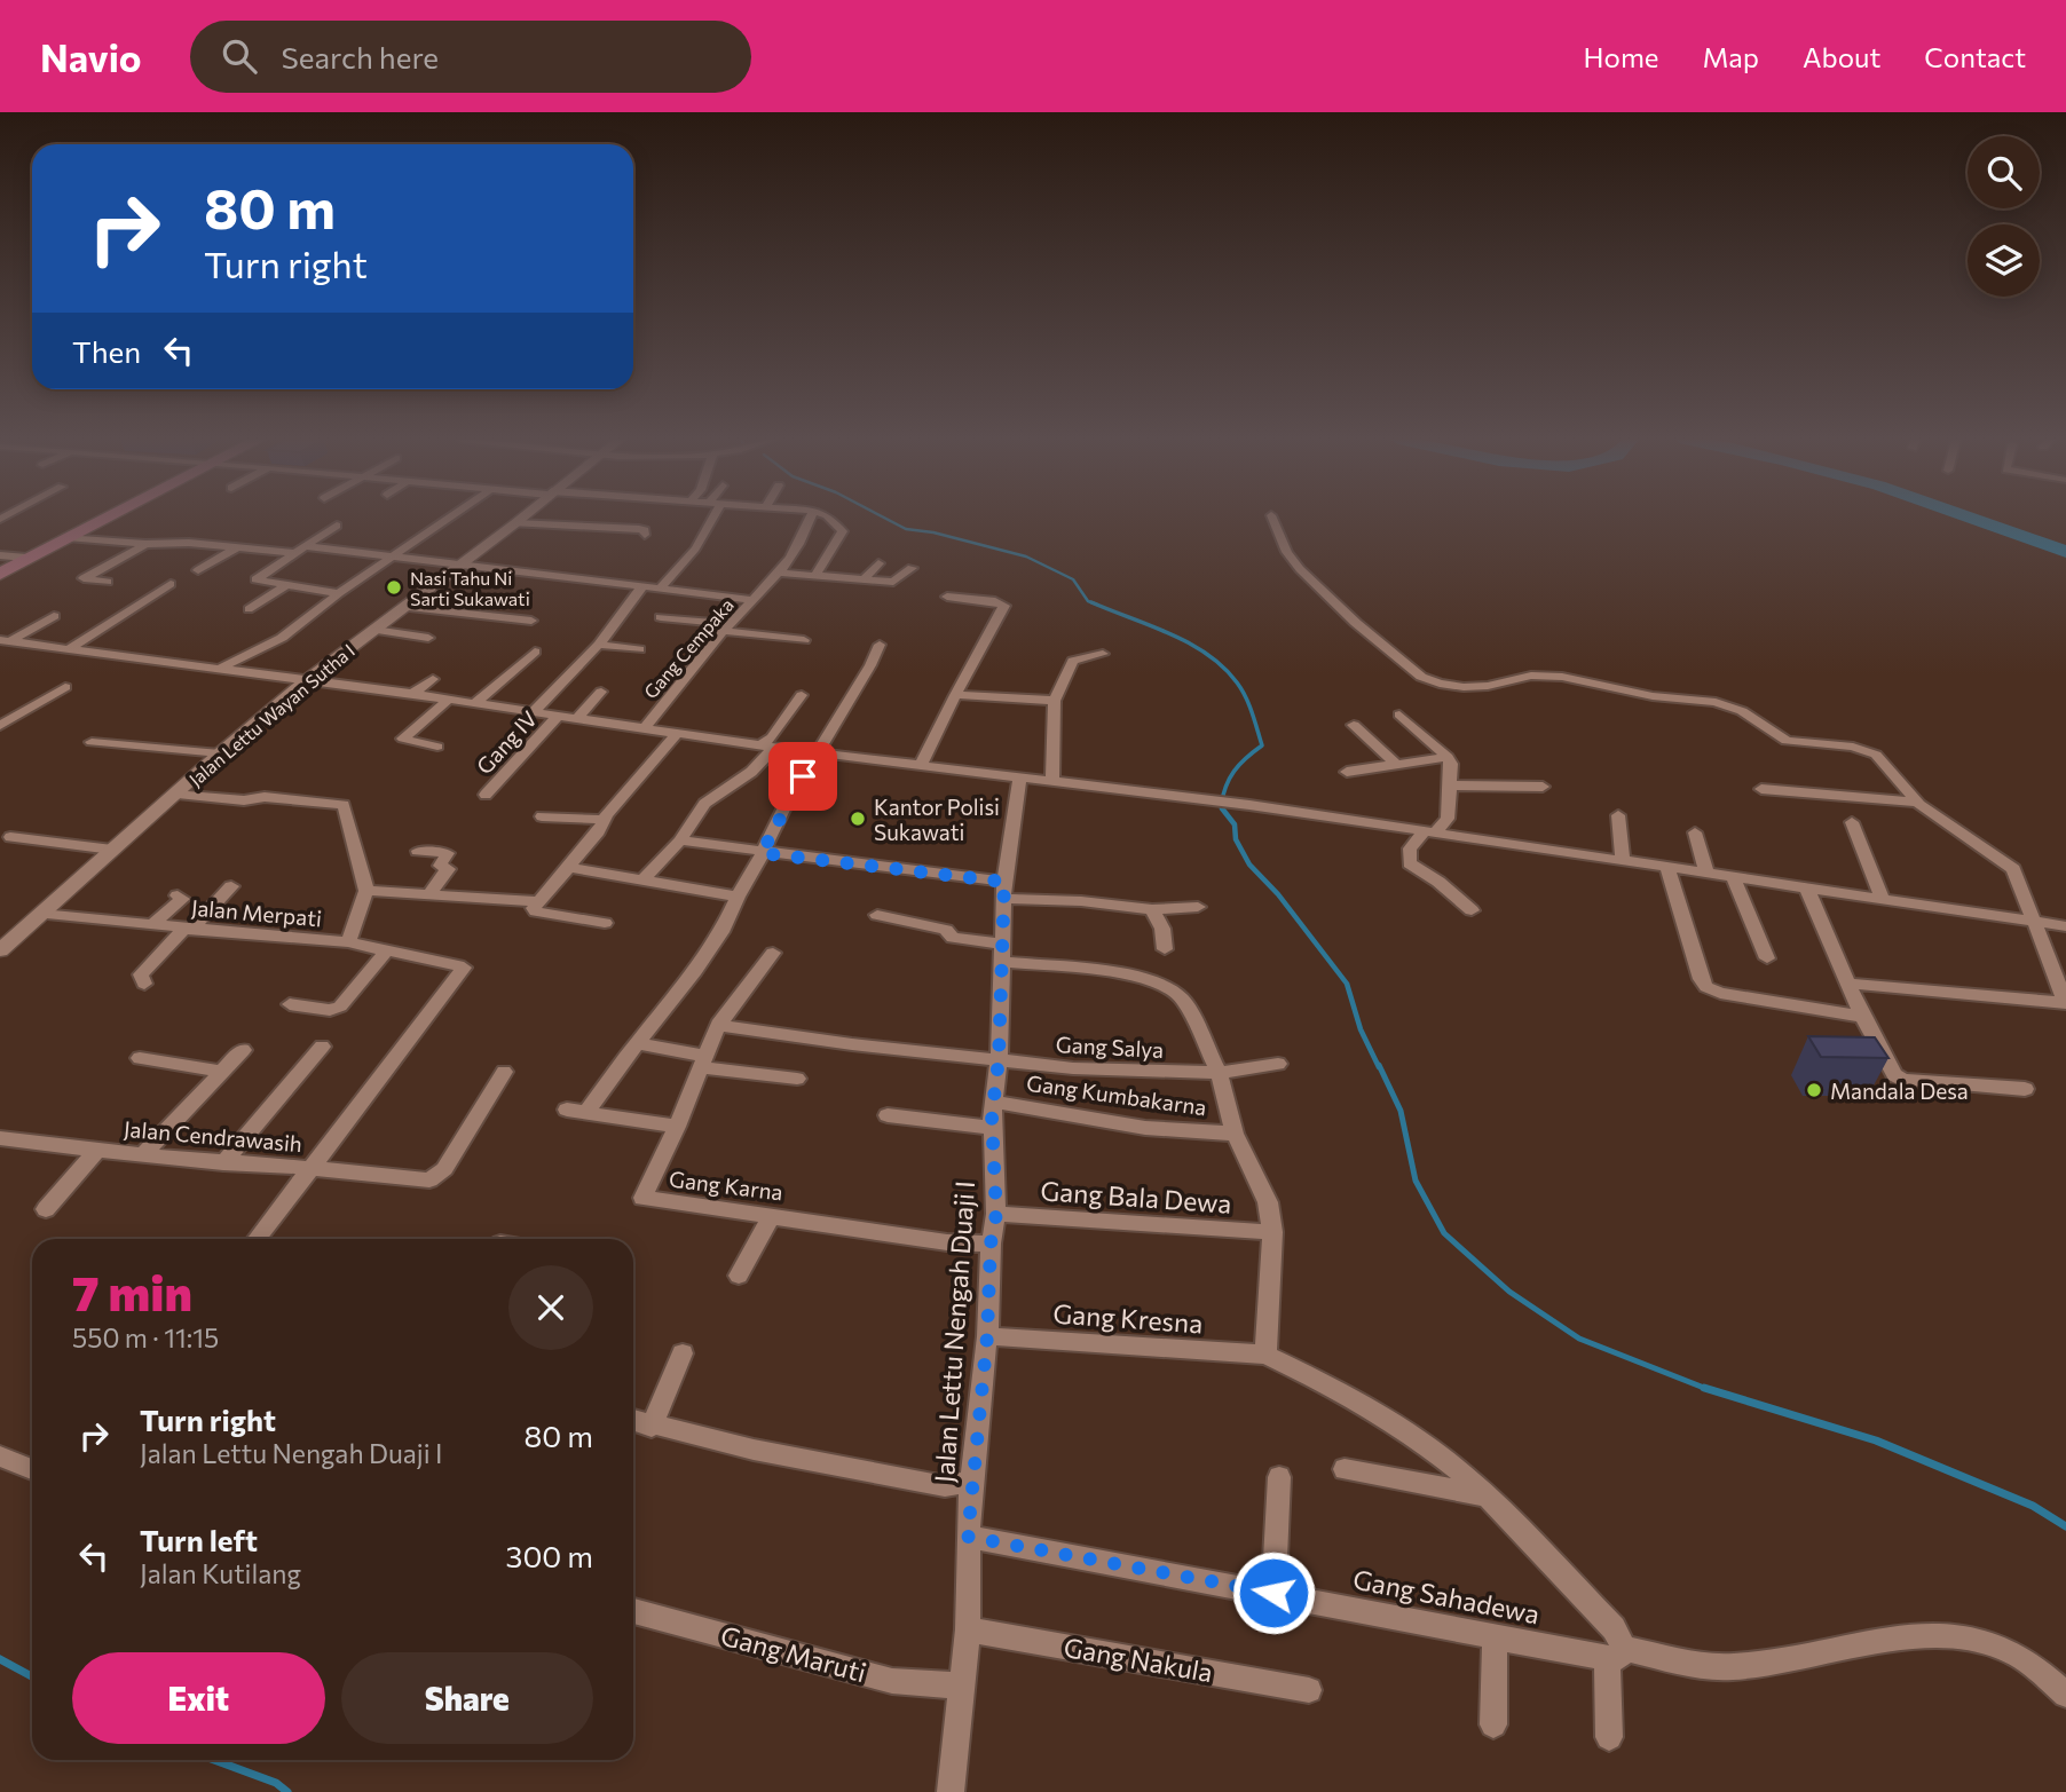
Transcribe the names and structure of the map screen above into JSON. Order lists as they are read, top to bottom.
{
  "streets": {
    "street": [
      "Gang Cempaka",
      "Jalan Lettu Wayan Sutha I",
      "Gang IV",
      "Jalan Merpati",
      "Gang Salya",
      "Gang Kumbakarna",
      "Jalan Cendrawasih",
      "Gang Karna",
      "Gang Bala Dewa",
      "Gang Kresna",
      "Jalan Lettu Nengah Duaji I",
      "Gang Sahadewa",
      "Gang Maruti",
      "Gang Nakula"
    ]
  },
  "crossings": [
    ["Jalan Lettu Wayan Sutha I", "Jalan Merpati"],
    ["Jalan Merpati", "Jalan Cendrawasih"],
    ["Gang Salya", "Gang Karna"],
    ["Gang Salya", "Jalan Lettu Nengah Duaji I"],
    ["Gang Kumbakarna", "Jalan Lettu Nengah Duaji I"],
    ["Gang Karna", "Jalan Lettu Nengah Duaji I"],
    ["Gang Bala Dewa", "Jalan Lettu Nengah Duaji I"],
    ["Gang Kresna", "Jalan Lettu Nengah Duaji I"],
    ["Jalan Lettu Nengah Duaji I", "Gang Sahadewa"],
    ["Jalan Lettu Nengah Duaji I", "Gang Maruti"],
    ["Jalan Lettu Nengah Duaji I", "Gang Nakula"]
  ],
  "places": ["Nasi Tahu Ni Sarti Sukawati", "Kantor Polisi Sukawati", "Mandala Desa"],
  "page": {
    "header": "Navio",
    "search": "Search here",
    "nav": [
      "Home",
      "Map",
      "About",
      "Contact"
    ],
    "turn": ["80 m", "Turn right"],
    "then": "Then",
    "heading": ["7 min", "550 m · 11:15"],
    "list": [
      {
        "name": "Turn right",
        "note": "Jalan Lettu Nengah Duaji I",
        "value": "80 m"
      },
      {
        "name": "Turn left",
        "note": "Jalan Kutilang",
        "value": "300 m"
      }
    ],
    "buttons": ["Exit", "Share"]
  }
}
